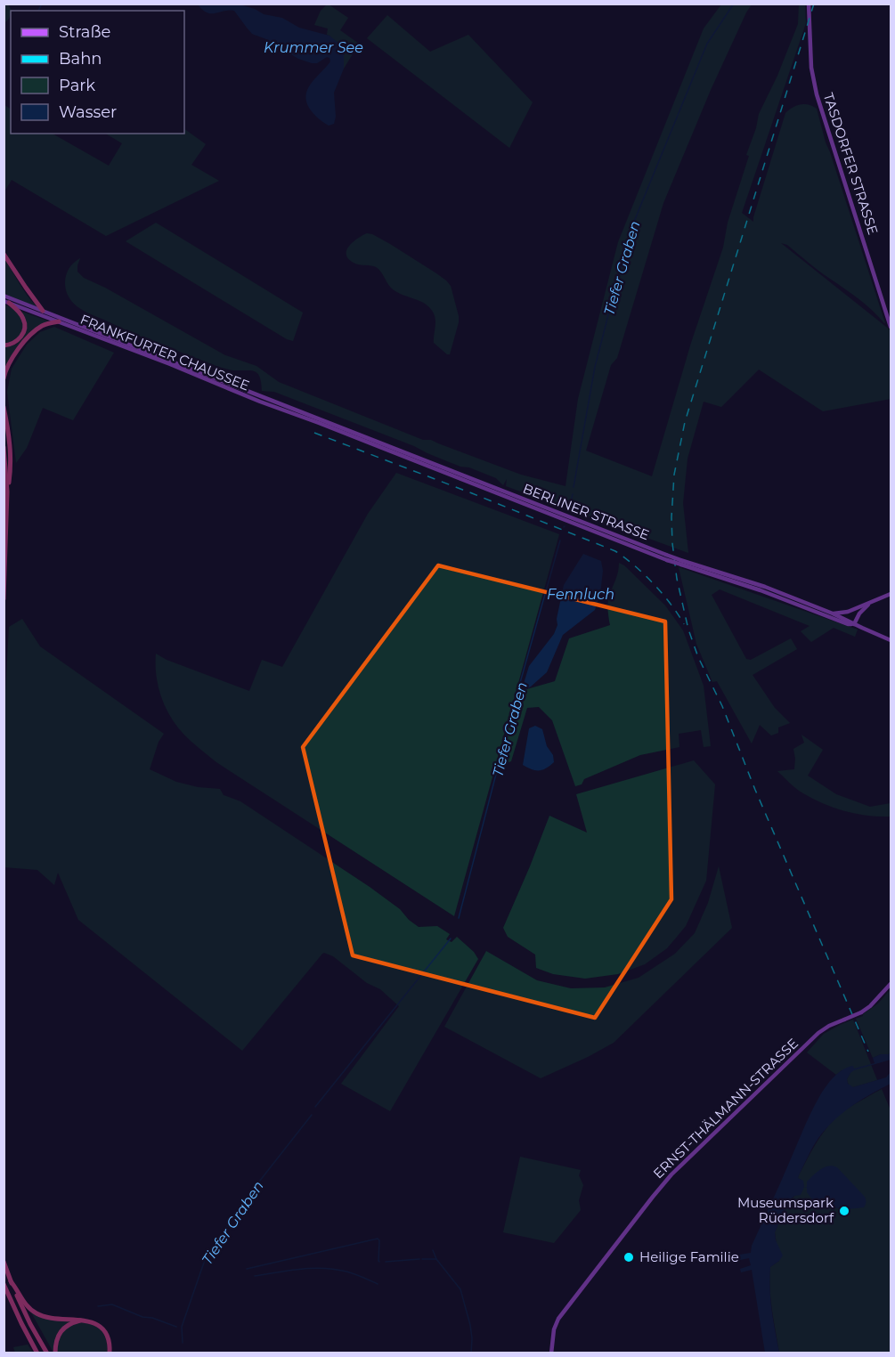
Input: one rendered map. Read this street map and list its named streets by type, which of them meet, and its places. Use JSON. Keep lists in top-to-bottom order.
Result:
{
  "streets": {
    "main road": [
      "TASDORFER STRASSE",
      "FRANKFURTER CHAUSSEE",
      "BERLINER STRASSE",
      "ERNST-THÄLMANN-STRASSE"
    ]
  },
  "crossings": [
    ["FRANKFURTER CHAUSSEE", "BERLINER STRASSE"]
  ],
  "water": ["Krummer See", "Tiefer Graben", "Fennluch"],
  "places": ["Museumspark Rüdersdorf", "Heilige Familie"],
  "legend": [
    "Straße",
    "Bahn",
    "Park",
    "Wasser"
  ]
}
